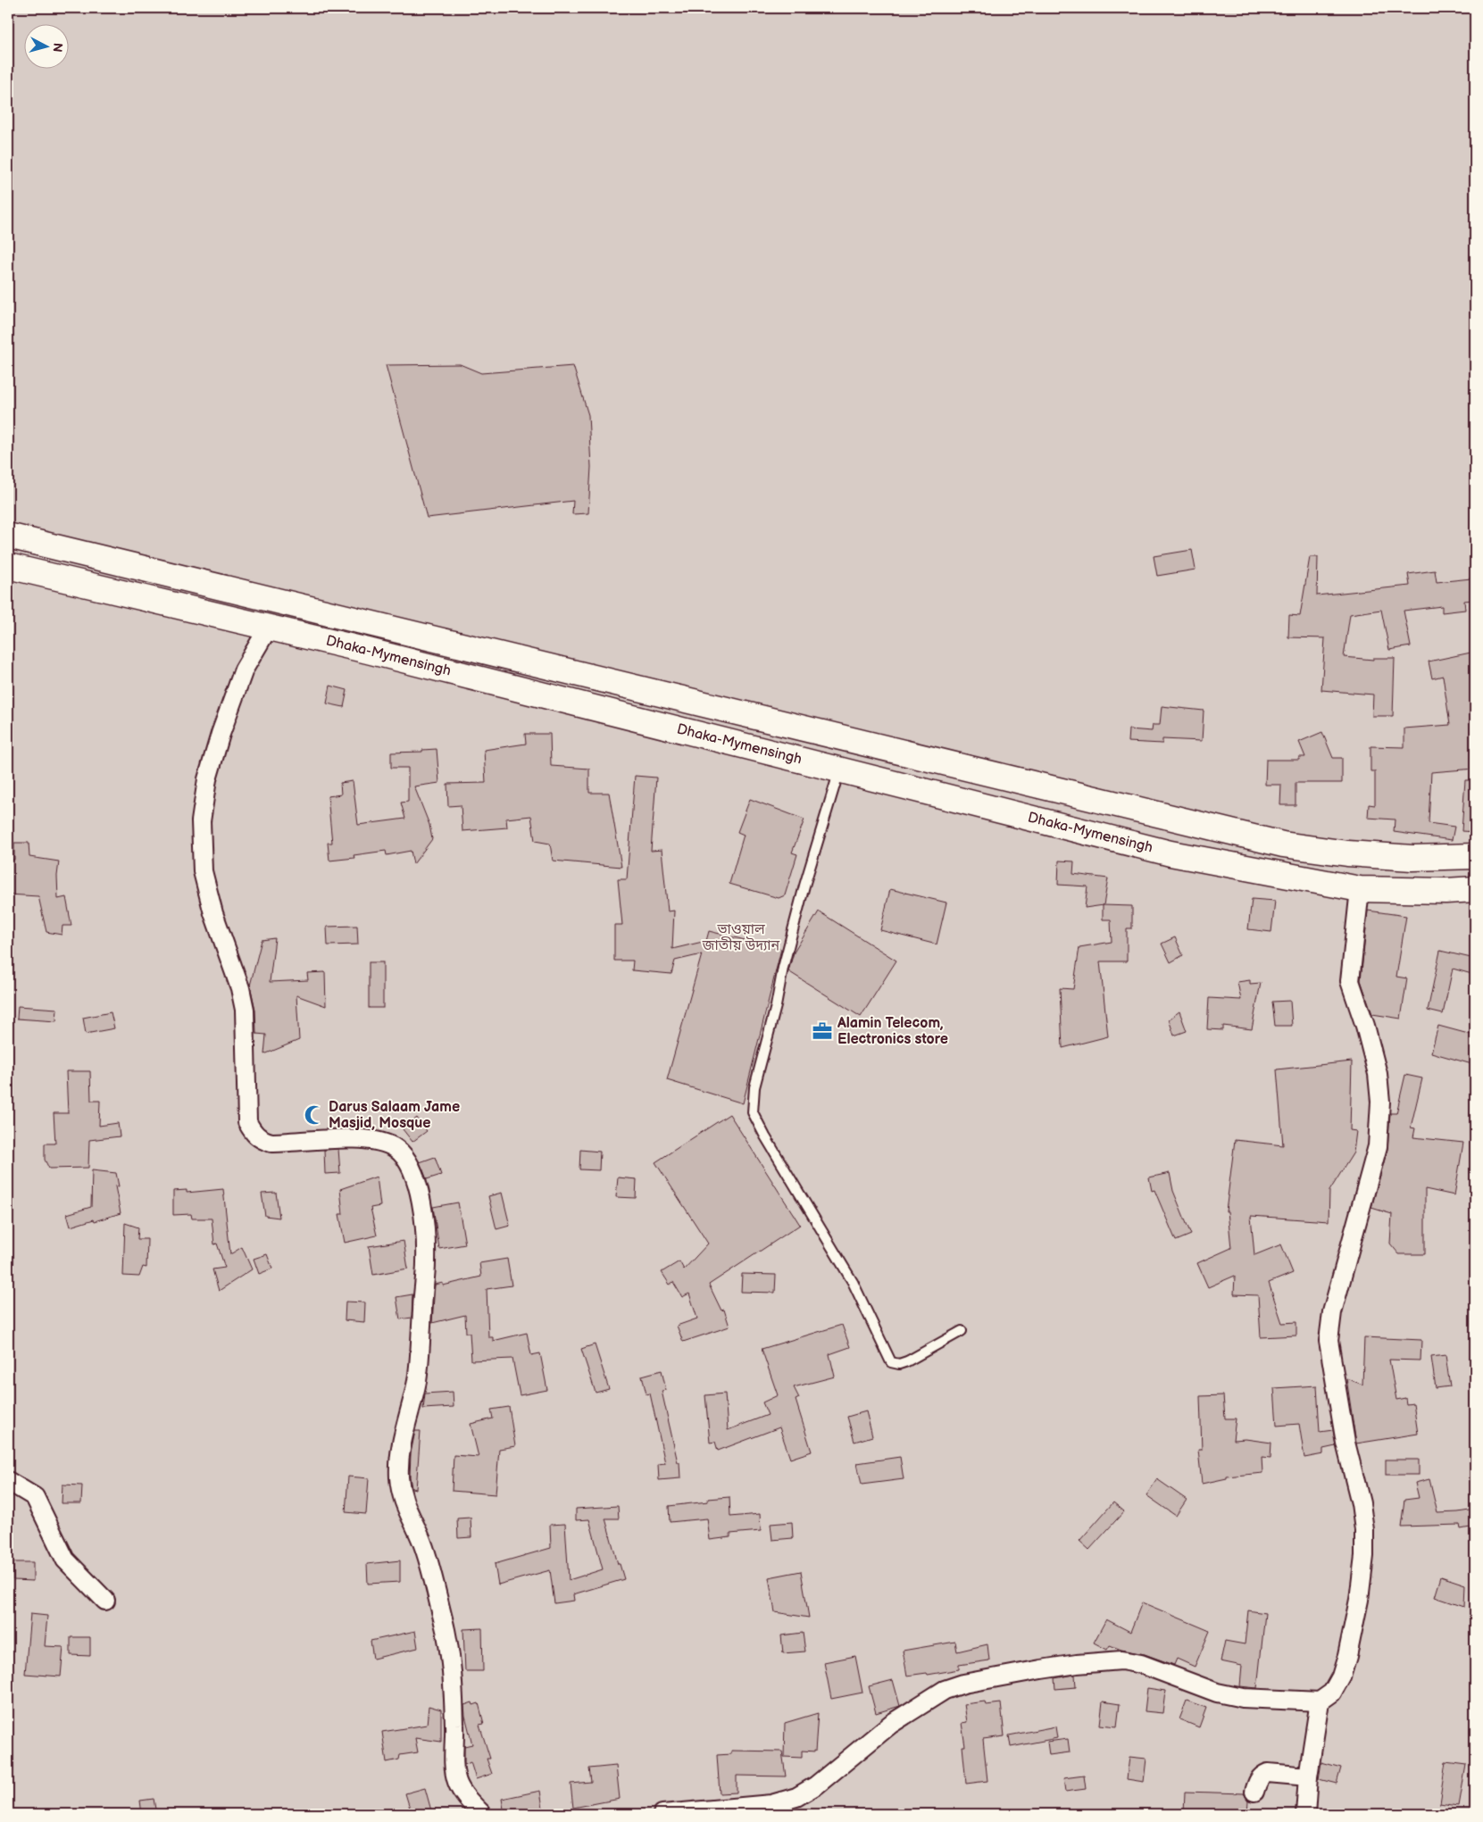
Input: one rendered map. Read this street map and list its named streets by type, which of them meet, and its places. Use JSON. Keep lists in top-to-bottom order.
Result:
{
  "streets": {
    "highway": ["Dhaka-Mymensingh"]
  },
  "parks": ["ভাওয়াল জাতীয় উদ্যান"],
  "places": {
    "office": ["Alamin Telecom, Electronics store"],
    "mosque": ["Darus Salaam Jame Masjid, Mosque"]
  },
  "north": "right"
}
